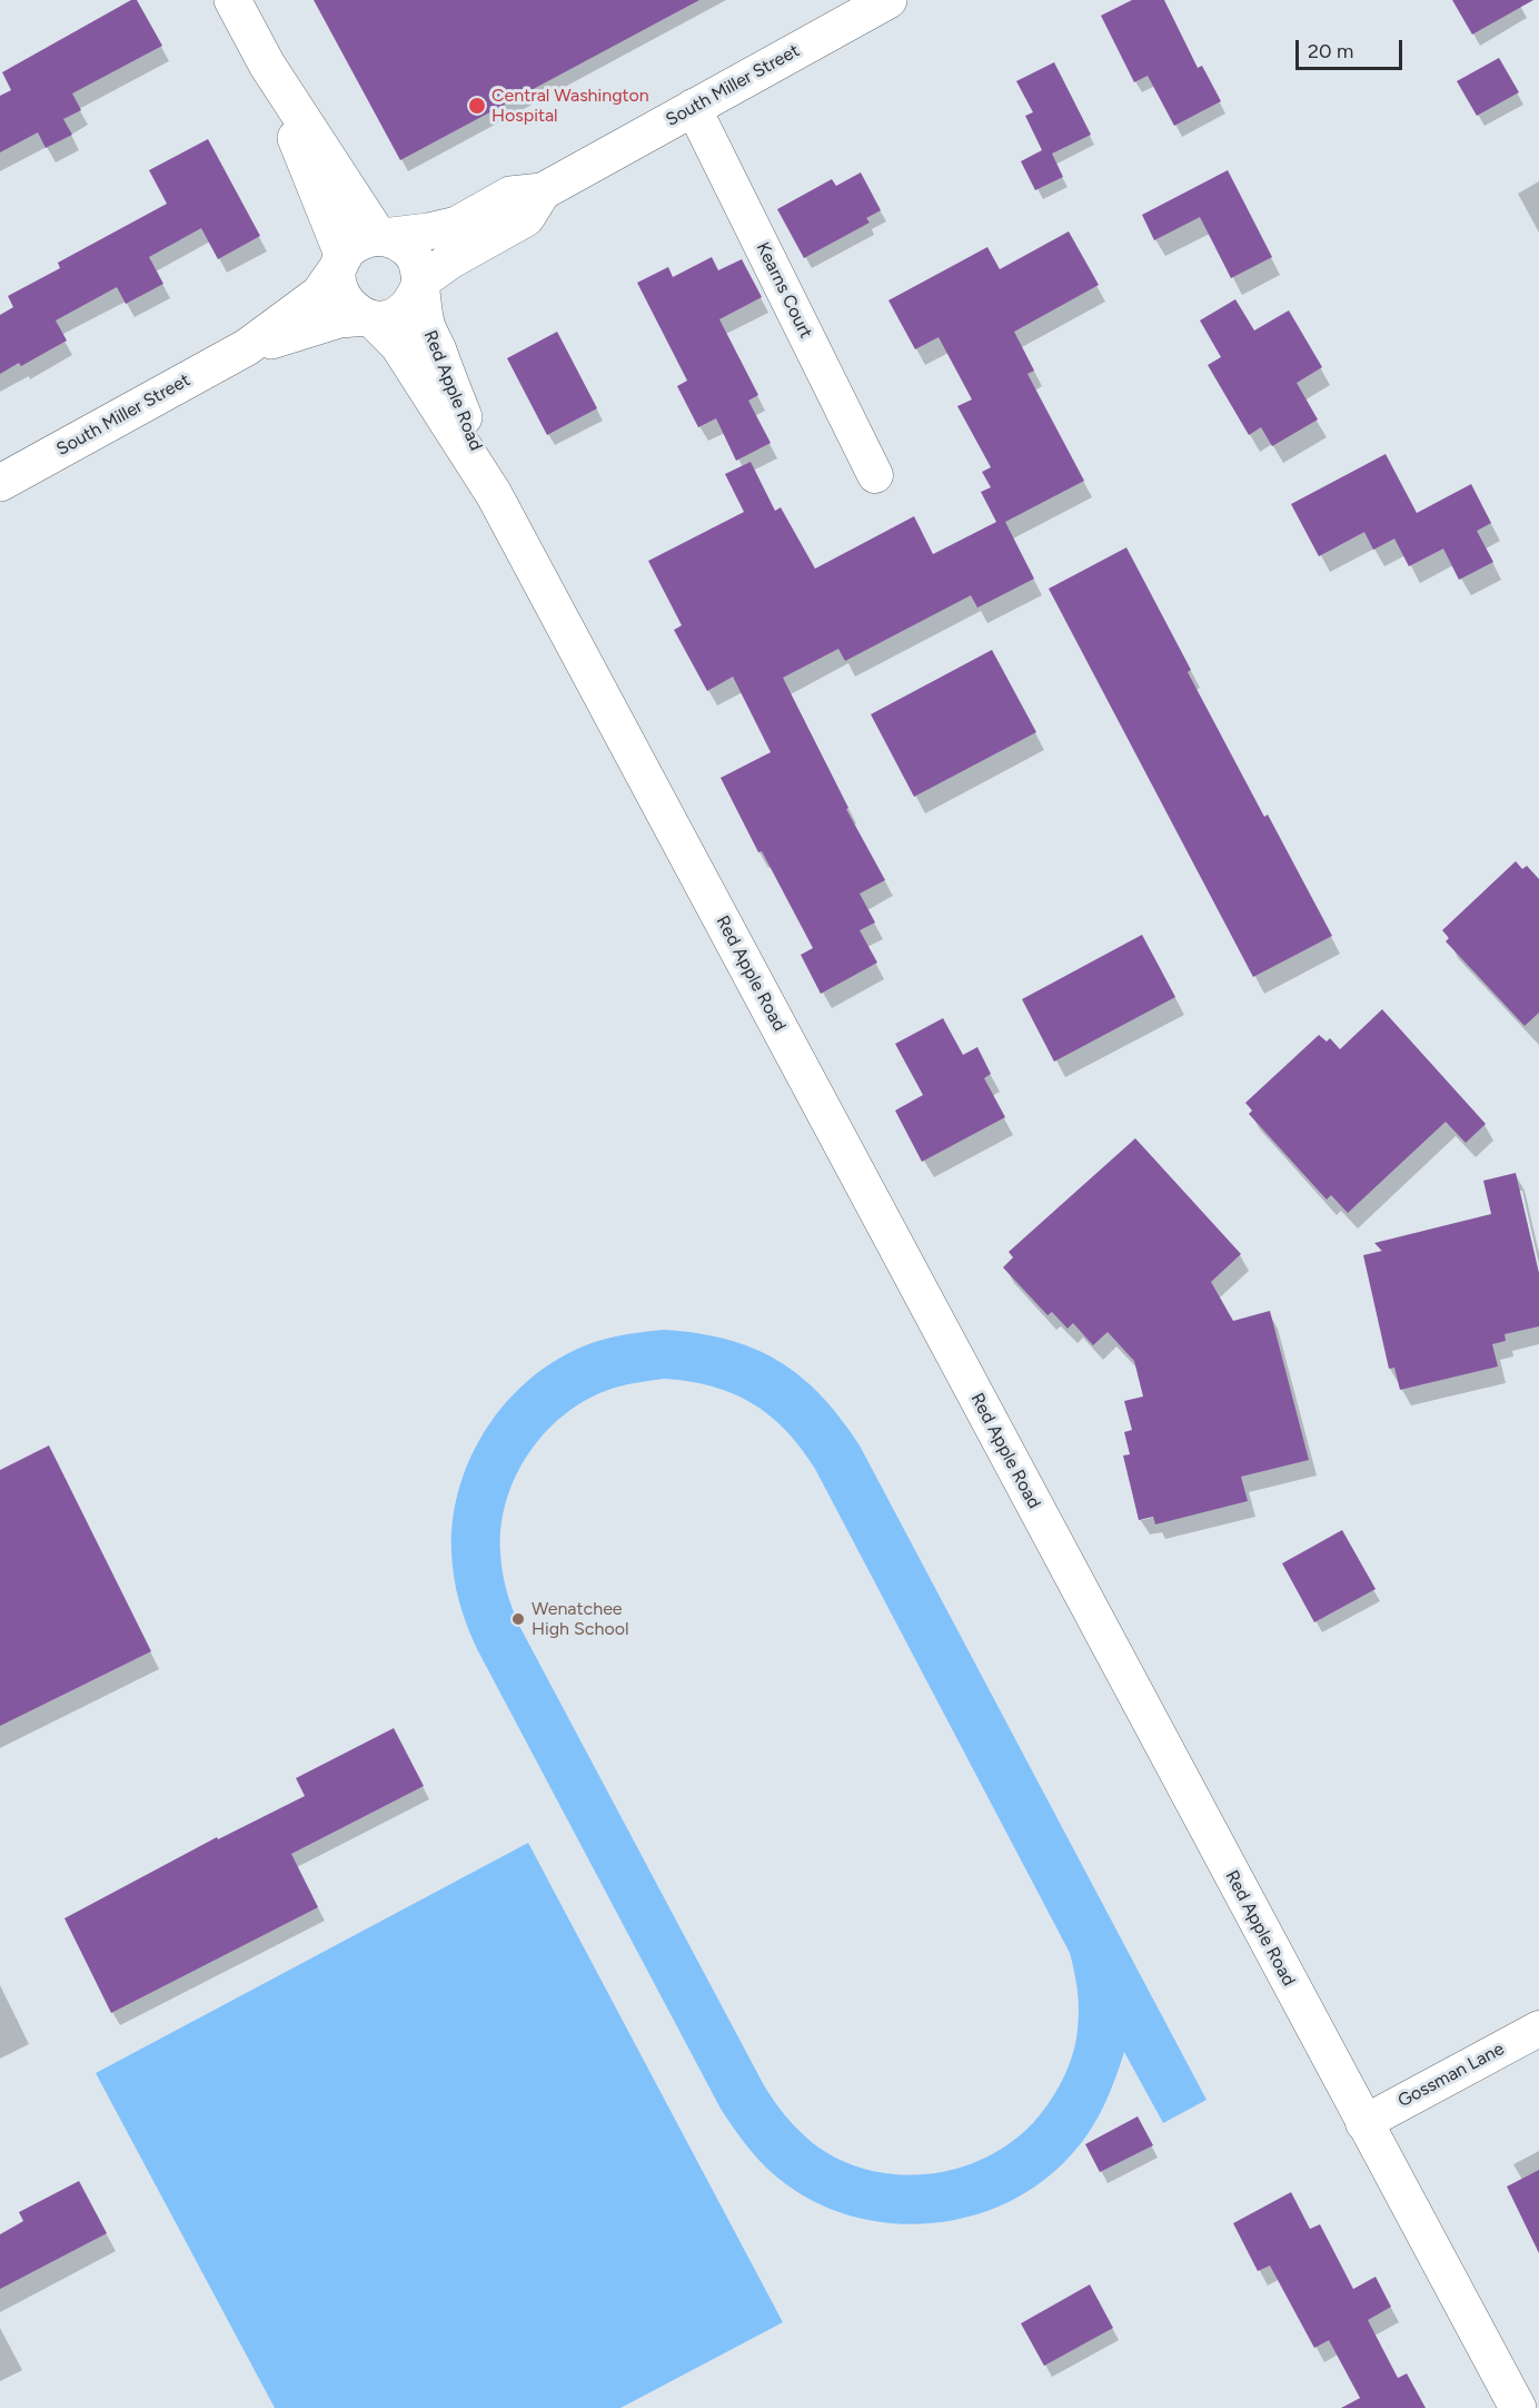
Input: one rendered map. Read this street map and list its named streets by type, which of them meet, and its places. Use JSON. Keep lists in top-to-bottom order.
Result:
{
  "streets": {
    "street": [
      "South Miller Street",
      "Kearns Court",
      "Red Apple Road",
      "Gossman Lane"
    ]
  },
  "crossings": [
    ["South Miller Street", "Kearns Court"],
    ["South Miller Street", "Red Apple Road"],
    ["Red Apple Road", "Gossman Lane"]
  ],
  "places": ["Central Washington Hospital", "Wenatchee High School"],
  "scale_bar": "20 m"
}
